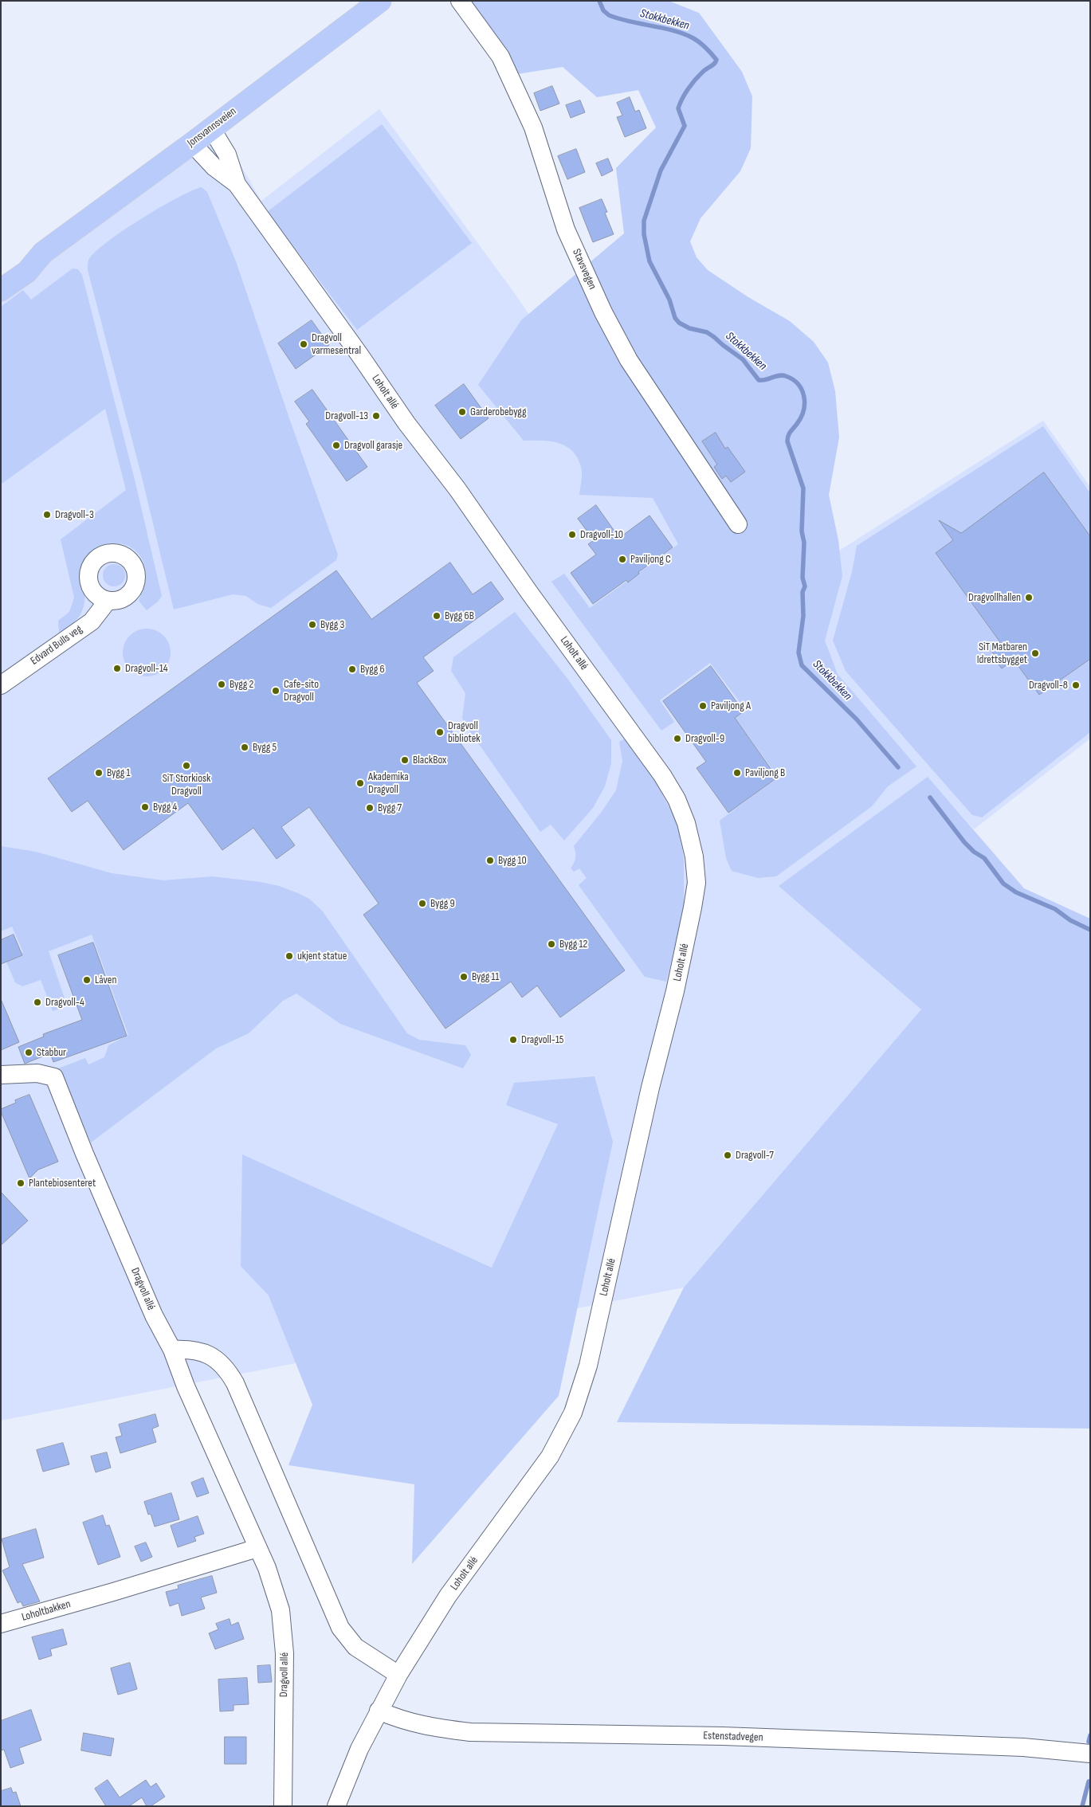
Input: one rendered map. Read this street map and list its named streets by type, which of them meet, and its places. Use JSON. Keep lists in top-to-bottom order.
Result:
{
  "streets": {
    "main road": ["Jonsvannsveien"],
    "street": [
      "Stavsvegen",
      "Loholt allé",
      "Edvard Bulls veg",
      "Dragvoll allé",
      "Loholtbakken",
      "Estenstadvegen"
    ]
  },
  "crossings": [
    ["Jonsvannsveien", "Loholt allé"],
    ["Loholt allé", "Estenstadvegen"],
    ["Dragvoll allé", "Loholtbakken"]
  ],
  "water": ["Stokkbekken"],
  "places": [
    "Dragvoll varmesentral",
    "Garderobebygg",
    "Dragvoll-13",
    "Dragvoll garasje",
    "Dragvoll-3",
    "Dragvoll-10",
    "Paviljong C",
    "Dragvollhallen",
    "Bygg 6B",
    "Bygg 3",
    "SiT Matbaren Idrettsbygget",
    "Dragvoll-14",
    "Bygg 6",
    "Bygg 2",
    "Dragvoll-8",
    "Cafe-sito Dragvoll",
    "Paviljong A",
    "Dragvoll bibliotek",
    "Dragvoll-9",
    "Bygg 5",
    "BlackBox",
    "SiT Storkiosk Dragvoll",
    "Bygg 1",
    "Paviljong B",
    "Akademika Dragvoll",
    "Bygg 4",
    "Bygg 7",
    "Bygg 10",
    "Bygg 9",
    "Bygg 12",
    "ukjent statue",
    "Bygg 11",
    "Låven",
    "Dragvoll-4",
    "Dragvoll-15",
    "Stabbur",
    "Dragvoll-7",
    "Plantebiosenteret"
  ]
}
